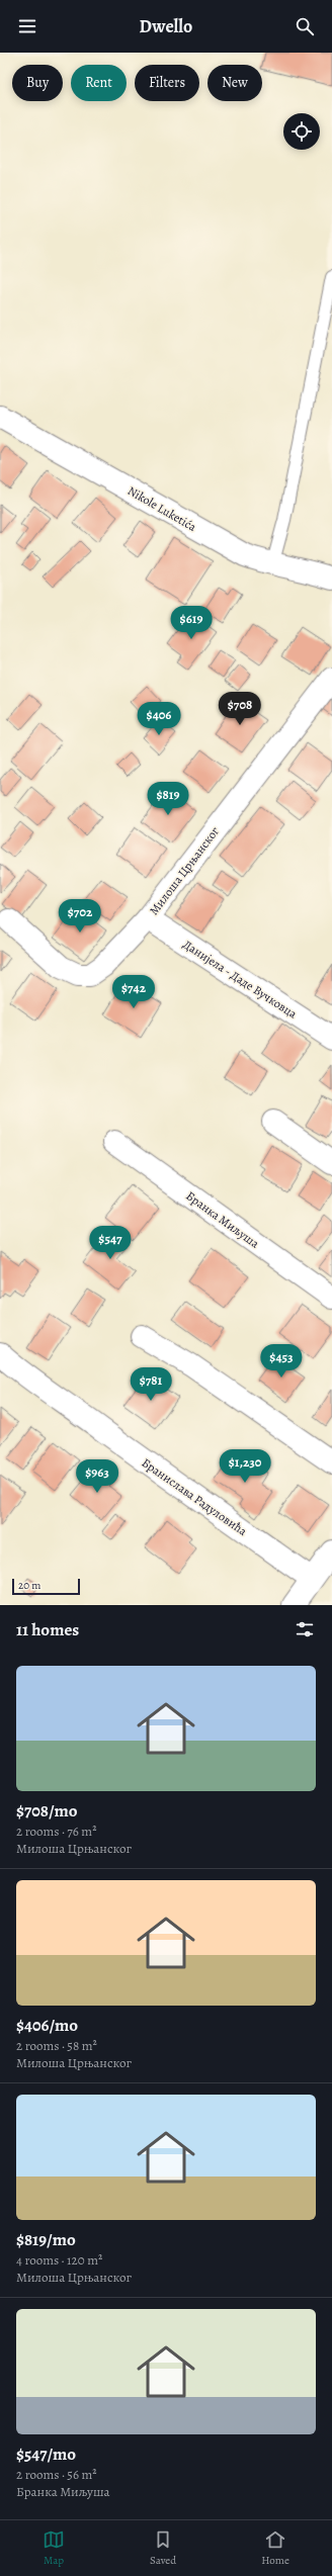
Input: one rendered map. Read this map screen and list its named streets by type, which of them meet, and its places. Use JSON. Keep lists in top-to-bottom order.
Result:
{
  "streets": {
    "street": [
      "Nikole Luketića",
      "Милоша Црњанског",
      "Данијела - Даде Вучковца",
      "Бранка Миљуша",
      "Бранислава Радуловића"
    ]
  },
  "crossings": [
    ["Милоша Црњанског", "Данијела - Даде Вучковца"]
  ],
  "scale_bar": "20 m",
  "page": {
    "header": "Dwello",
    "chip": [
      "Buy",
      "Rent",
      "Filters",
      "New"
    ],
    "price": [
      "$619",
      "$708",
      "$406",
      "$819",
      "$702",
      "$742",
      "$547",
      "$453",
      "$781",
      "$1,230",
      "$963"
    ],
    "scale": "20 m",
    "heading": "11 homes",
    "list": [
      {
        "name": "$708/mo",
        "note": "2 rooms · 76 m² · Милоша Црњанског"
      },
      {
        "name": "$406/mo",
        "note": "2 rooms · 58 m² · Милоша Црњанског"
      },
      {
        "name": "$819/mo",
        "note": "4 rooms · 120 m² · Милоша Црњанског"
      },
      {
        "name": "$547/mo",
        "note": "2 rooms · 56 m² · Бранка Миљуша"
      }
    ],
    "tabs": ["Map", "Saved", "Home"]
  }
}
